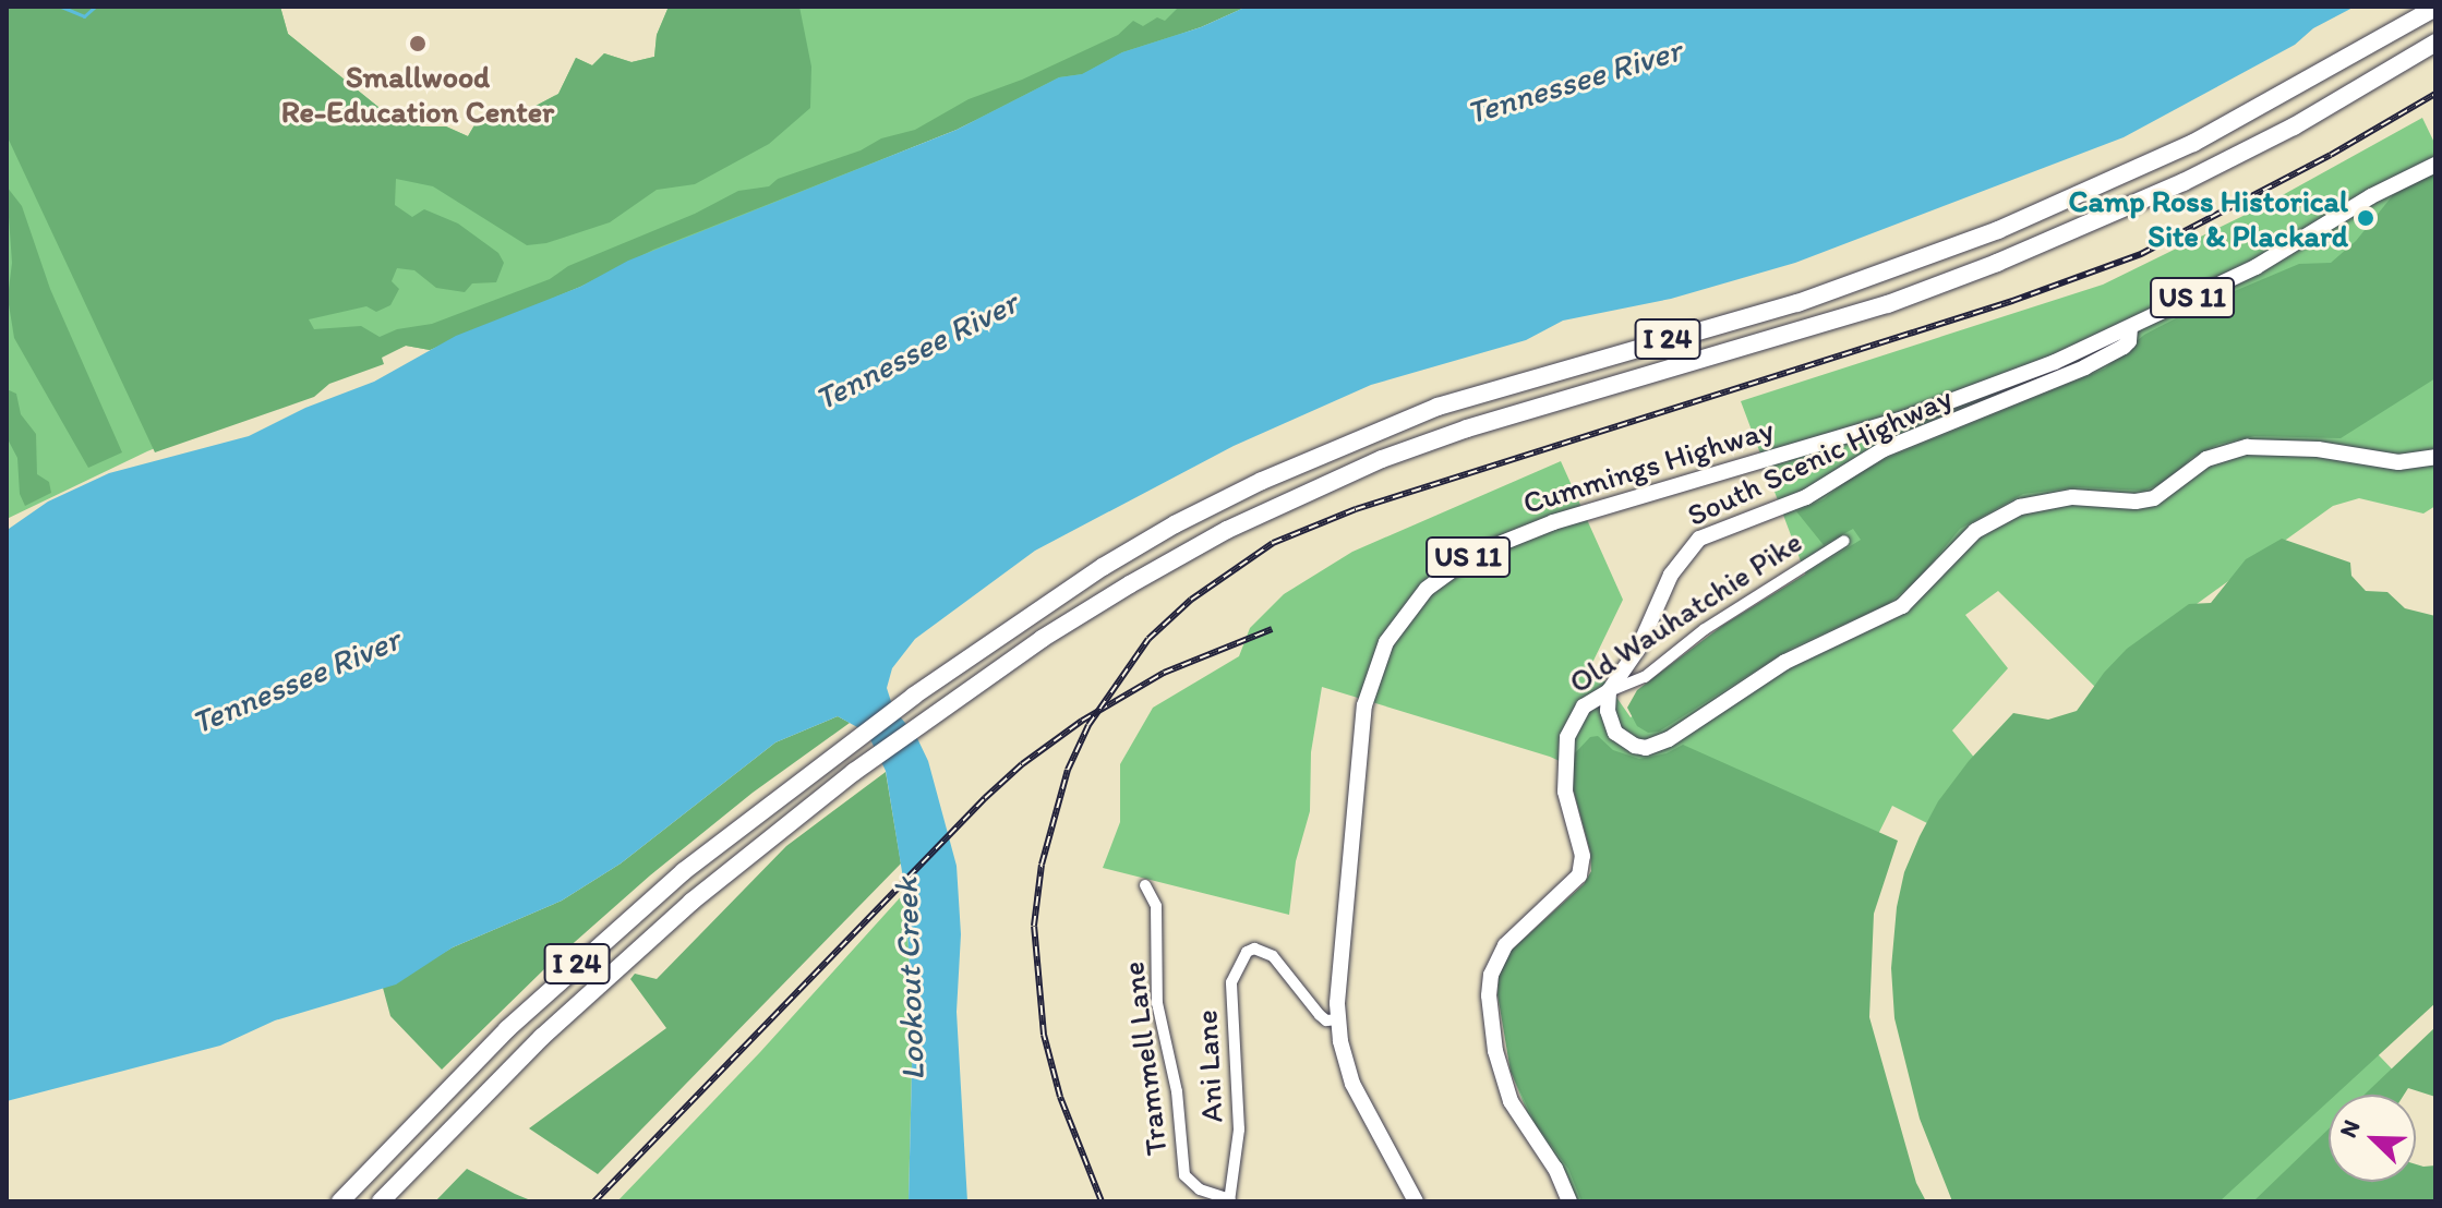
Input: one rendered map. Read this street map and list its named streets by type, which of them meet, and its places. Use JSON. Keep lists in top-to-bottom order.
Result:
{
  "streets": {
    "highway": ["I 24"],
    "main road": [
      "US 11",
      "South Scenic Highway",
      "Cummings Highway",
      "Old Wauhatchie Pike"
    ],
    "street": ["Trammell Lane", "Ani Lane"]
  },
  "crossings": [
    ["South Scenic Highway", "Cummings Highway"],
    ["South Scenic Highway", "Old Wauhatchie Pike"],
    ["Cummings Highway", "Ani Lane"],
    ["Trammell Lane", "Ani Lane"]
  ],
  "water": ["Tennessee River", "Lookout Creek"],
  "places": ["Smallwood Re-Education Center", "Camp Ross Historical Site & Plackard"],
  "north": "top left"
}
